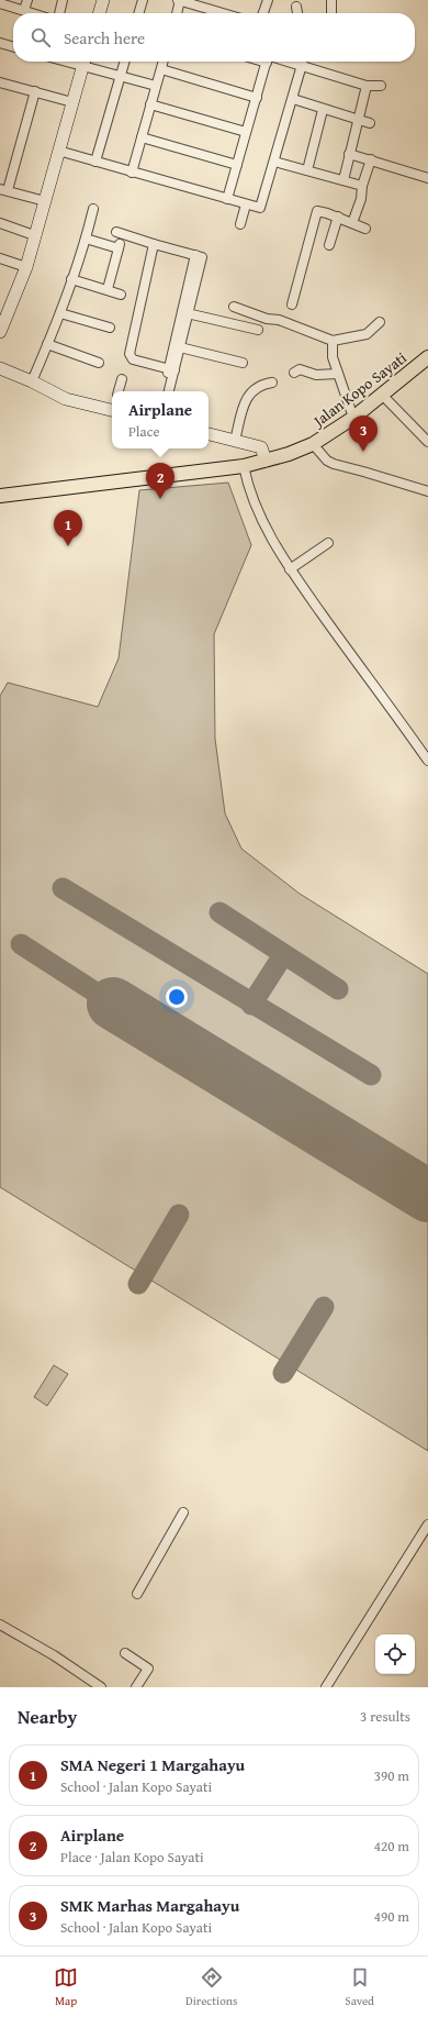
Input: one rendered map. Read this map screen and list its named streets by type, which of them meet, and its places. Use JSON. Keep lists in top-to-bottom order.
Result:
{
  "streets": {
    "main road": ["Jalan Kopo Sayati"]
  },
  "page": {
    "search": "Search here",
    "popup": ["Airplane", "Place"],
    "pins": ["3", "2", "1"],
    "heading": ["Nearby", "3 results"],
    "list": [
      {
        "mark": "1",
        "name": "SMA Negeri 1 Margahayu",
        "note": "School · Jalan Kopo Sayati",
        "value": "390 m"
      },
      {
        "mark": "2",
        "name": "Airplane",
        "note": "Place · Jalan Kopo Sayati",
        "value": "420 m"
      },
      {
        "mark": "3",
        "name": "SMK Marhas Margahayu",
        "note": "School · Jalan Kopo Sayati",
        "value": "490 m"
      }
    ],
    "nav": ["Map", "Directions", "Saved"]
  }
}
